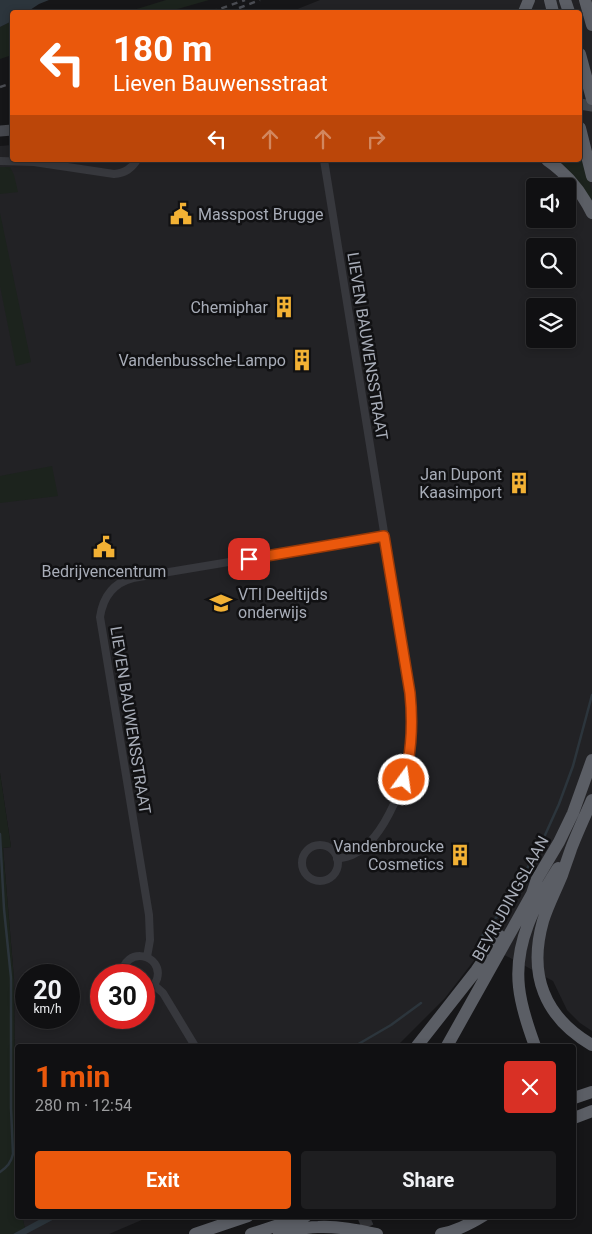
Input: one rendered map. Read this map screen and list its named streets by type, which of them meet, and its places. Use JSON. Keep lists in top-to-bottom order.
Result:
{
  "streets": {
    "highway": ["BEVRIJDINGSLAAN"],
    "street": ["LIEVEN BAUWENSSTRAAT"]
  },
  "places": {
    "public building": ["Masspost Brugge", "Bedrijvencentrum"],
    "building": [
      "Chemiphar",
      "Vandenbussche-Lampo",
      "Jan Dupont Kaasimport",
      "Vandenbroucke Cosmetics"
    ],
    "school or university": ["VTI Deeltijds onderwijs"]
  },
  "page": {
    "turn": ["180 m", "Lieven Bauwensstraat"],
    "speed": "20 km/h",
    "limit": "30",
    "heading": ["1 min", "280 m · 12:54"],
    "buttons": ["Exit", "Share"]
  }
}
